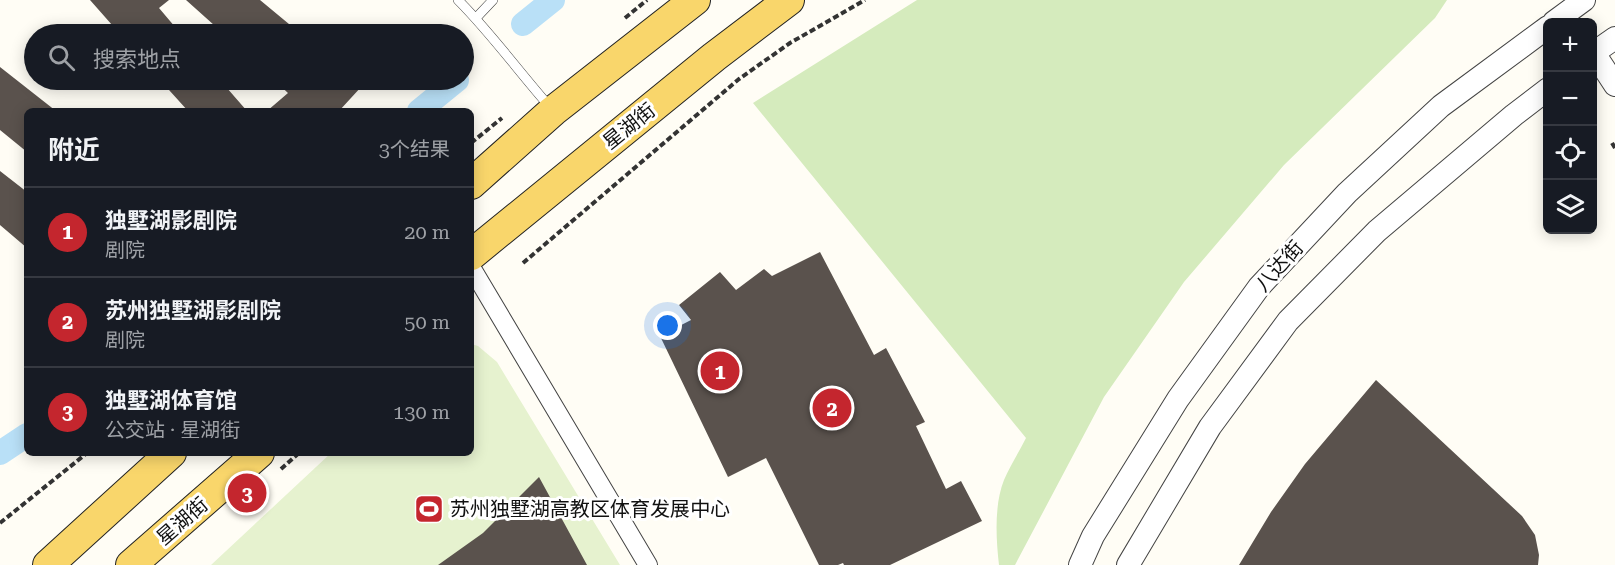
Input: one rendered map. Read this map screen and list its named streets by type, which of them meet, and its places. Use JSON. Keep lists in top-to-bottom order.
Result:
{
  "streets": {
    "main road": ["星湖街"],
    "street": ["八达街"]
  },
  "places": {
    "sports": ["苏州独墅湖高教区体育发展中心"]
  },
  "page": {
    "map_buttons": ["+", "−"],
    "search": "搜索地点",
    "heading": ["附近", "3个结果"],
    "list": [
      {
        "mark": "1",
        "name": "独墅湖影剧院",
        "note": "剧院",
        "value": "20 m"
      },
      {
        "mark": "2",
        "name": "苏州独墅湖影剧院",
        "note": "剧院",
        "value": "50 m"
      },
      {
        "mark": "3",
        "name": "独墅湖体育馆",
        "note": "公交站 · 星湖街",
        "value": "130 m"
      }
    ],
    "pins": ["1", "2", "3"]
  }
}
